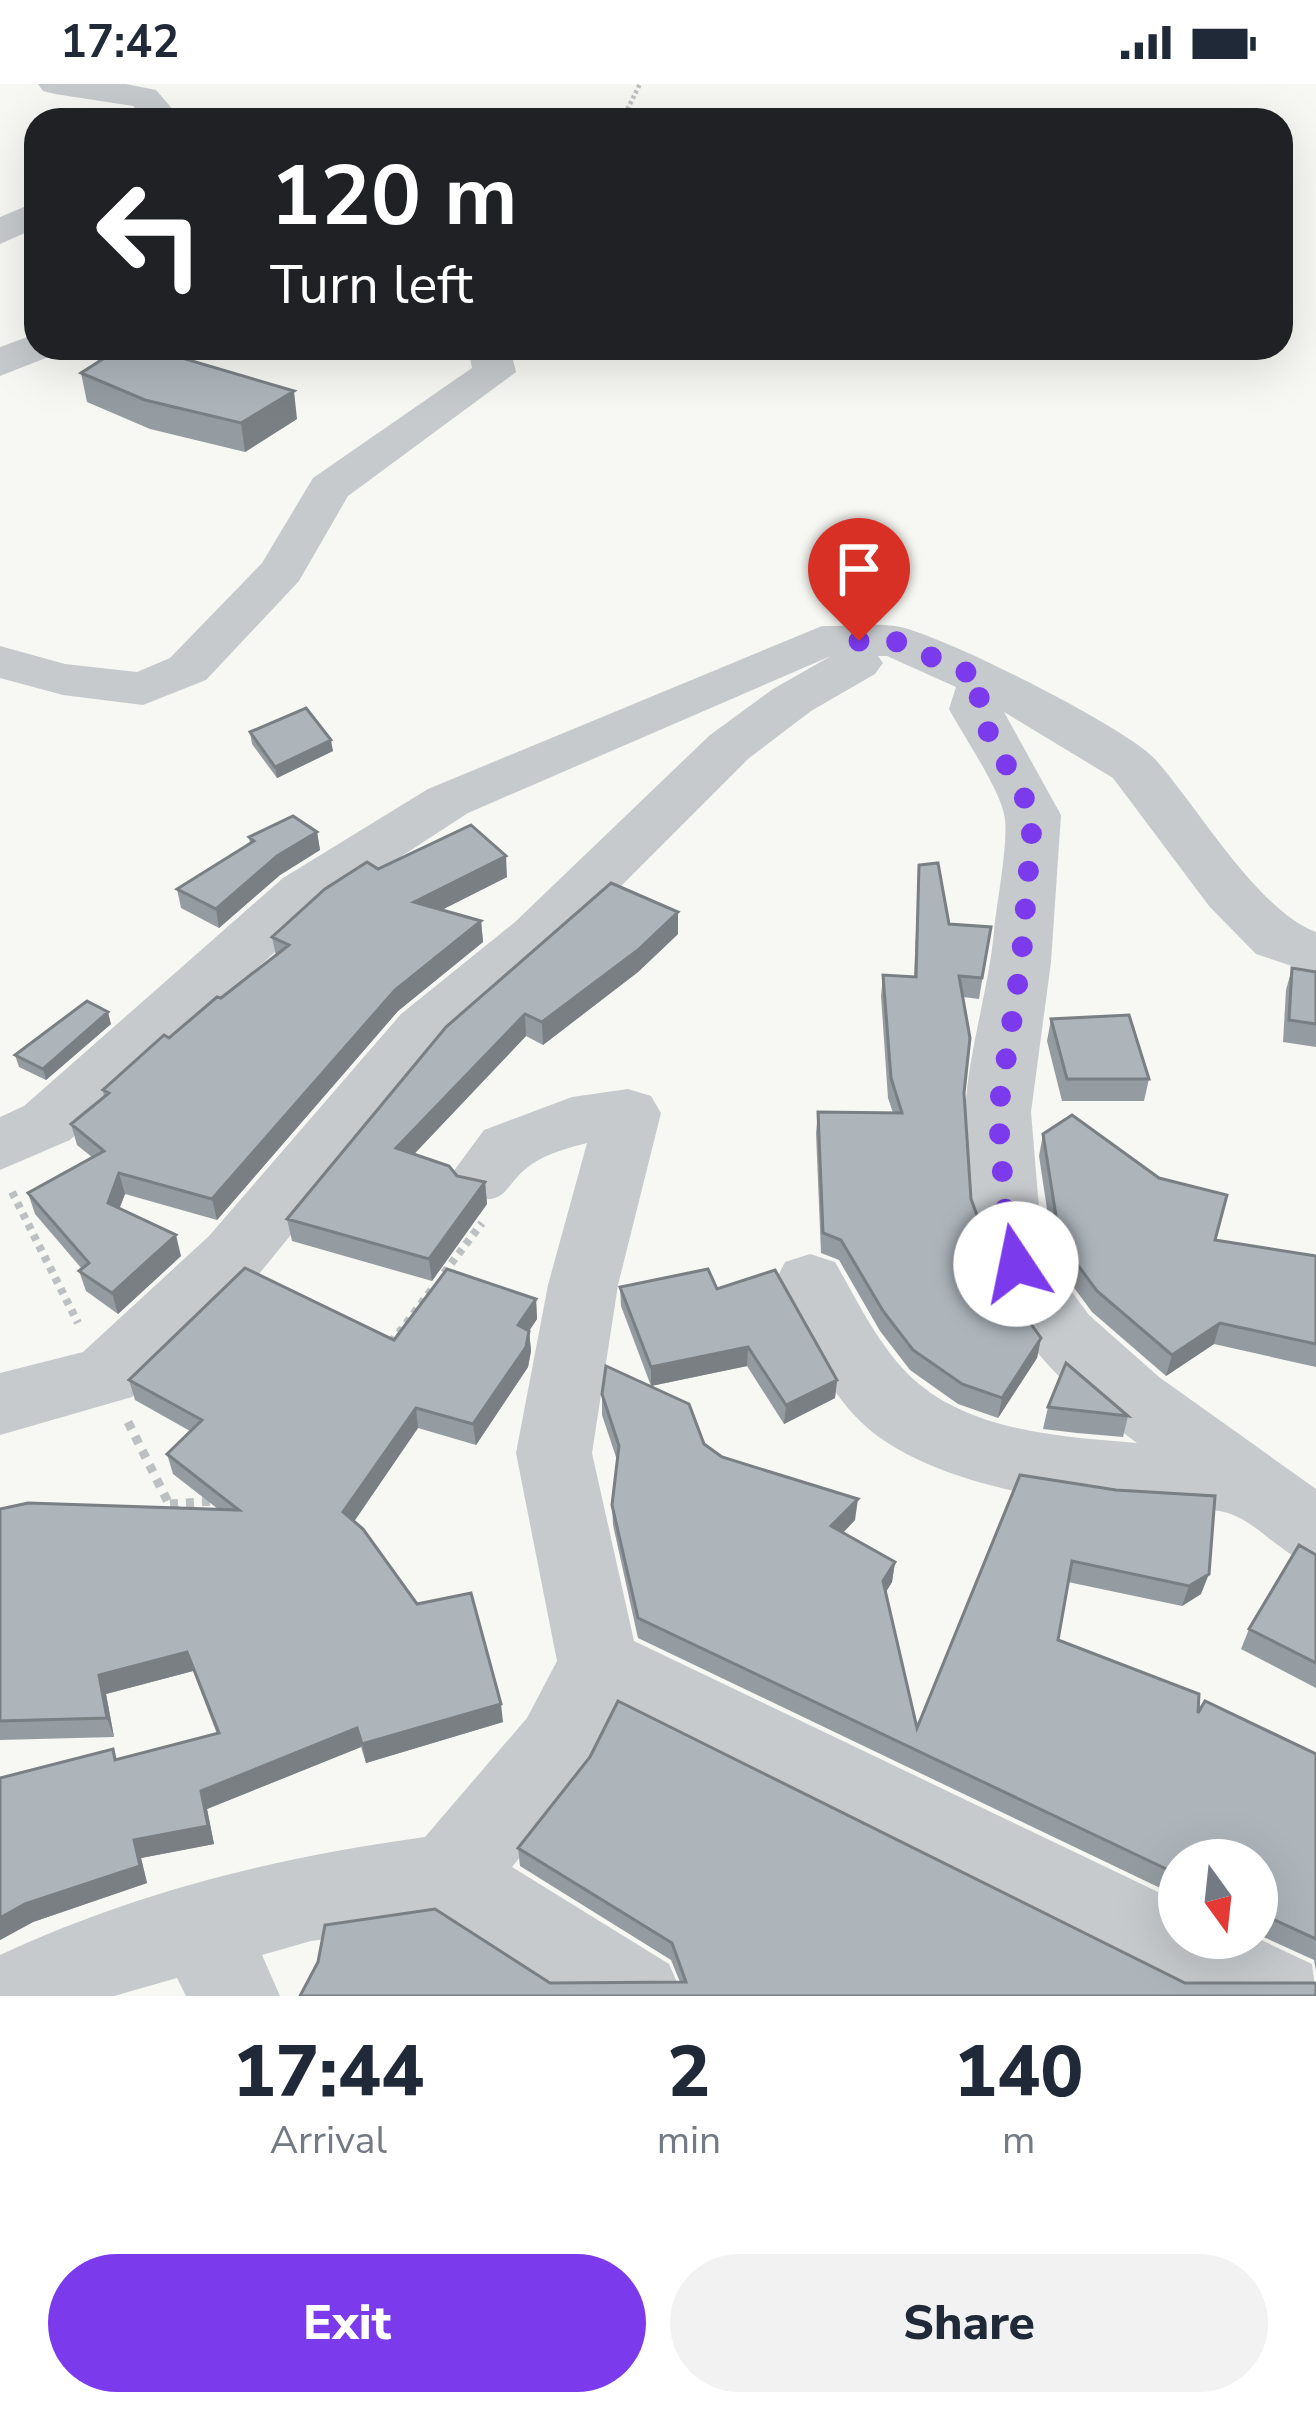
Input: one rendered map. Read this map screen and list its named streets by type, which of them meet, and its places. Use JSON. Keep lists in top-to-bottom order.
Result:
{
  "north": "bottom",
  "page": {
    "status": "17:42",
    "turn": ["120 m", "Turn left"],
    "eta": [
      "17:44",
      "Arrival",
      "2",
      "min",
      "140",
      "m"
    ],
    "buttons": ["Exit", "Share"]
  }
}
